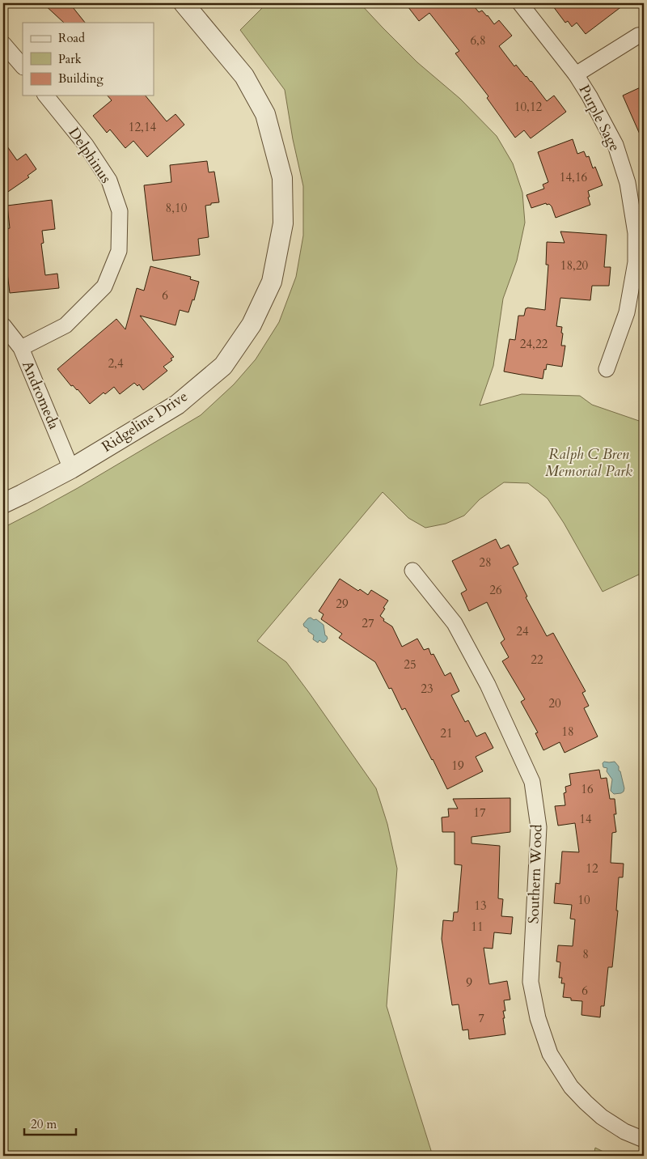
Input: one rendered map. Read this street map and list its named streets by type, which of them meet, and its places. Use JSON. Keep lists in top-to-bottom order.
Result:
{
  "streets": {
    "street": [
      "Purple Sage",
      "Delphinus",
      "Andromeda",
      "Ridgeline Drive",
      "Southern Wood"
    ]
  },
  "crossings": [
    ["Delphinus", "Andromeda"],
    ["Andromeda", "Ridgeline Drive"]
  ],
  "parks": ["Ralph C Bren Memorial Park"],
  "house_numbers": [
    "6,8",
    "10,12",
    "12,14",
    "14,16",
    "8,10",
    "18,20",
    "6",
    "24,22",
    "2,4",
    "28",
    "26",
    "29",
    "27",
    "24",
    "22",
    "25",
    "23",
    "20",
    "18",
    "21",
    "19",
    "16",
    "17",
    "14",
    "12",
    "10",
    "13",
    "11",
    "8",
    "9",
    "6",
    "7"
  ],
  "legend": ["Road", "Park", "Building"],
  "scale_bar": "20 m"
}
